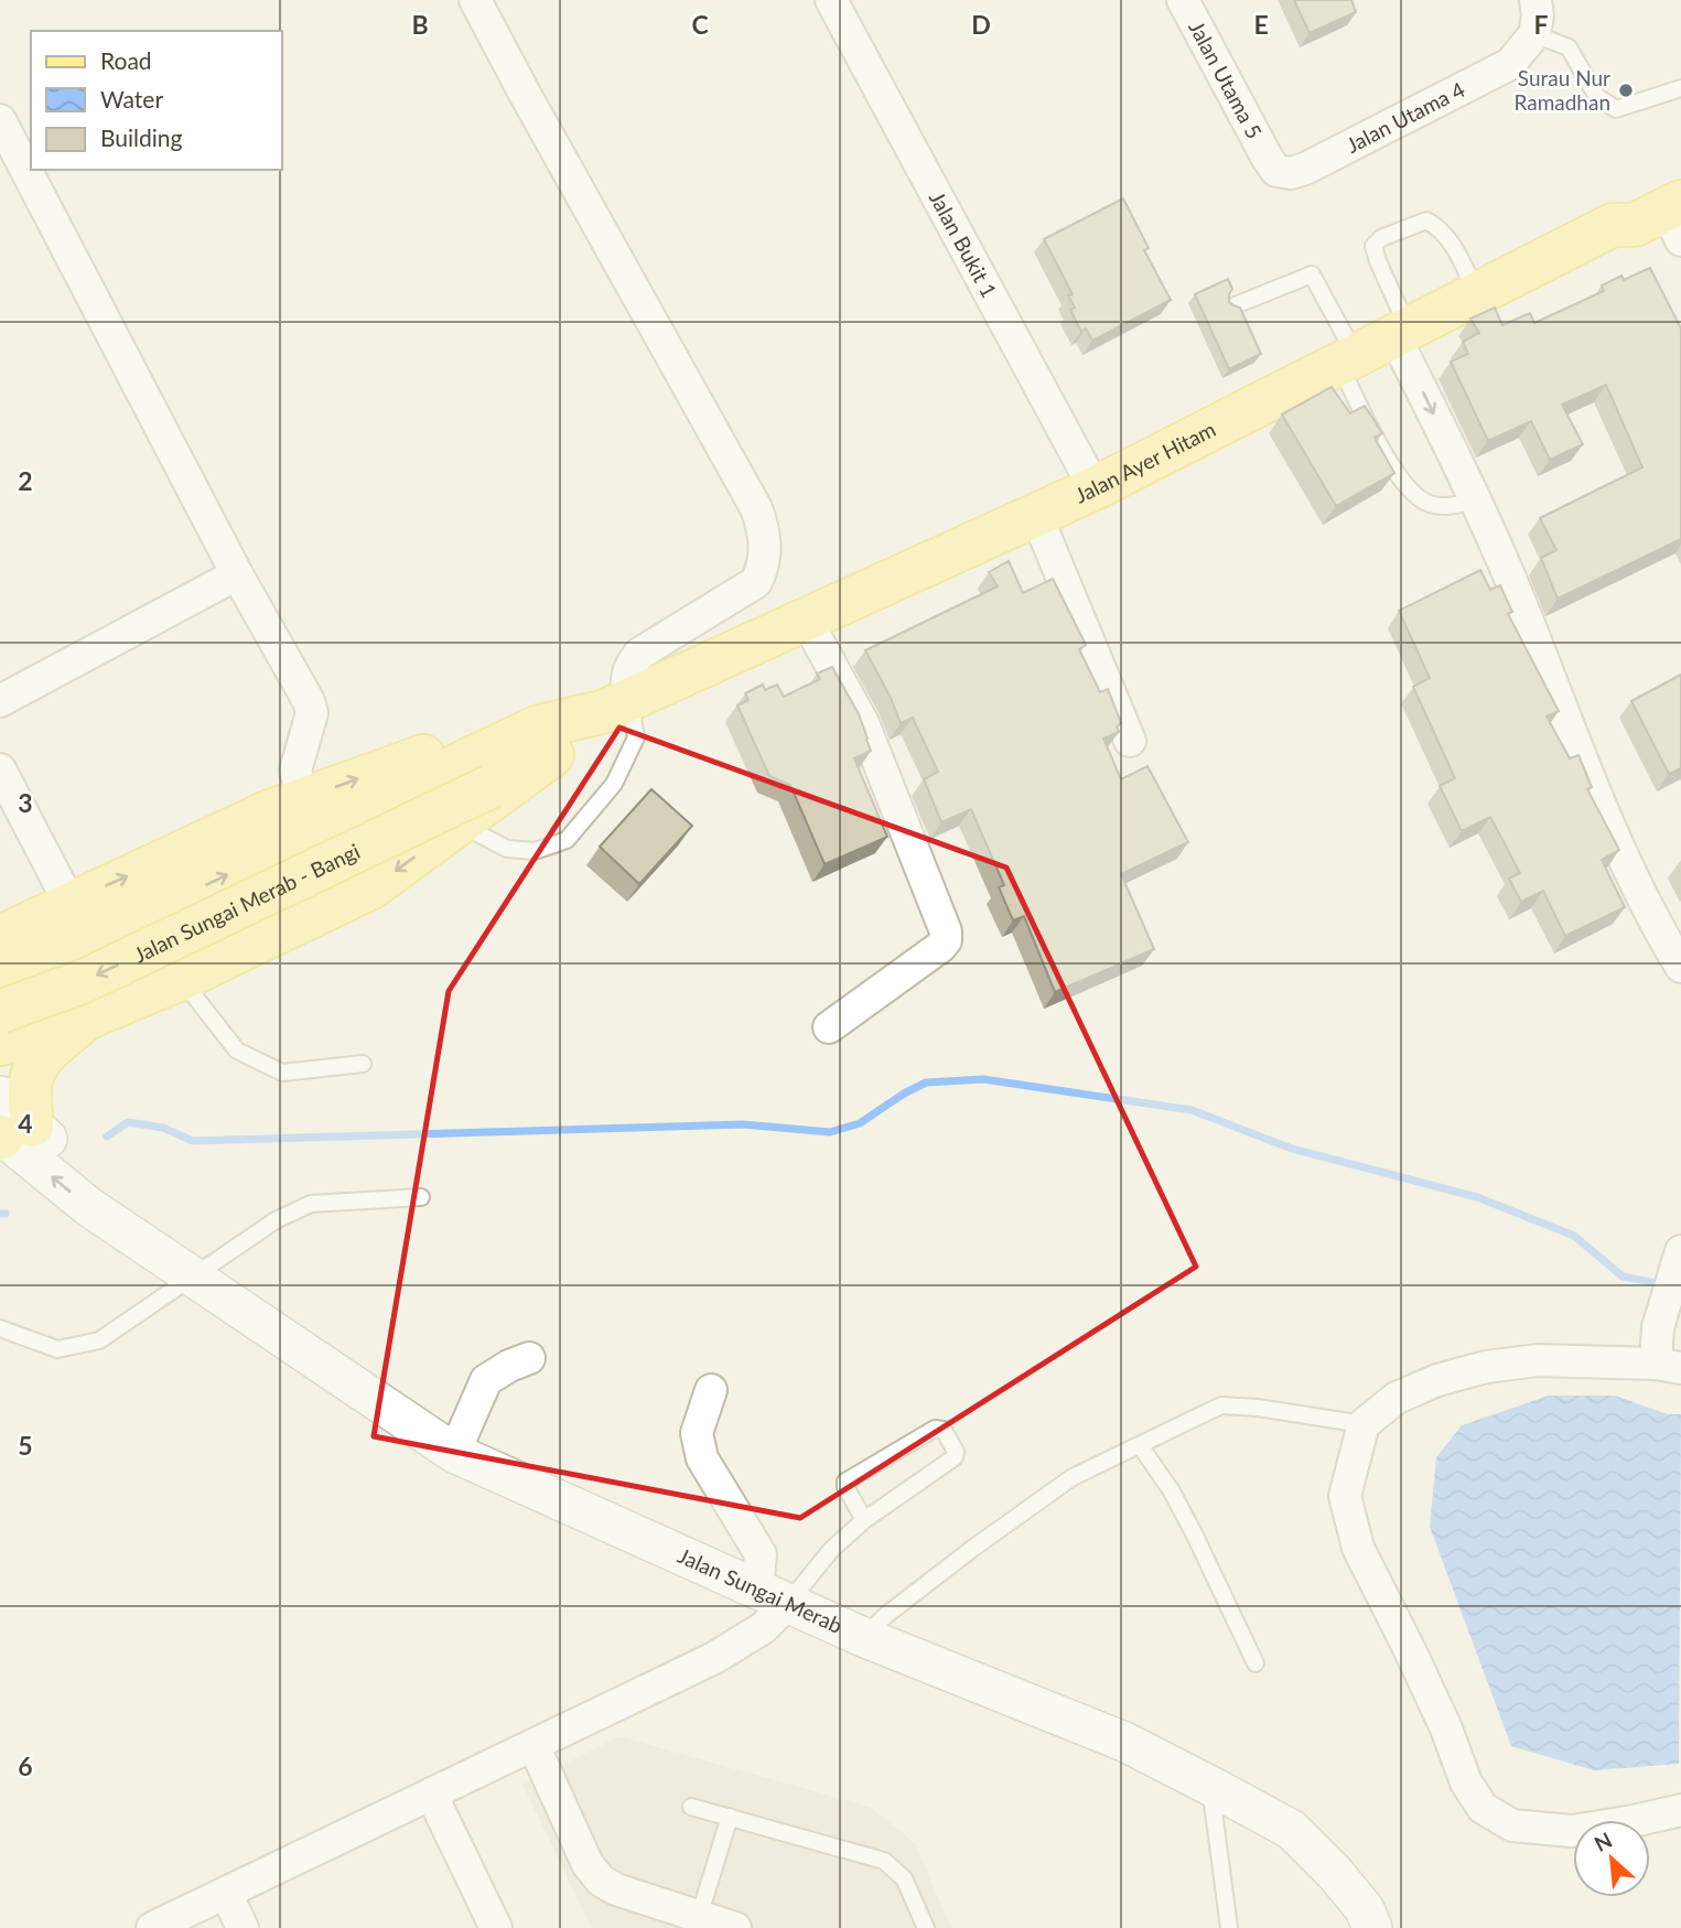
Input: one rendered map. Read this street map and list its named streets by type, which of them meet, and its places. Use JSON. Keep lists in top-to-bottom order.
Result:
{
  "streets": {
    "main road": ["Jalan Ayer Hitam", "Jalan Sungai Merab - Bangi"],
    "street": [
      "Jalan Utama 5",
      "Jalan Utama 4",
      "Jalan Bukit 1",
      "Jalan Sungai Merab"
    ]
  },
  "crossings": [
    ["Jalan Utama 5", "Jalan Utama 4"],
    ["Jalan Bukit 1", "Jalan Ayer Hitam"],
    ["Jalan Ayer Hitam", "Jalan Sungai Merab - Bangi"]
  ],
  "places": ["Surau Nur Ramadhan"],
  "legend": ["Road", "Water", "Building"],
  "north": "top left",
  "grid": {
    "columns": [
      "B",
      "C",
      "D",
      "E",
      "F"
    ],
    "rows": [
      "2",
      "3",
      "4",
      "5",
      "6"
    ]
  }
}
